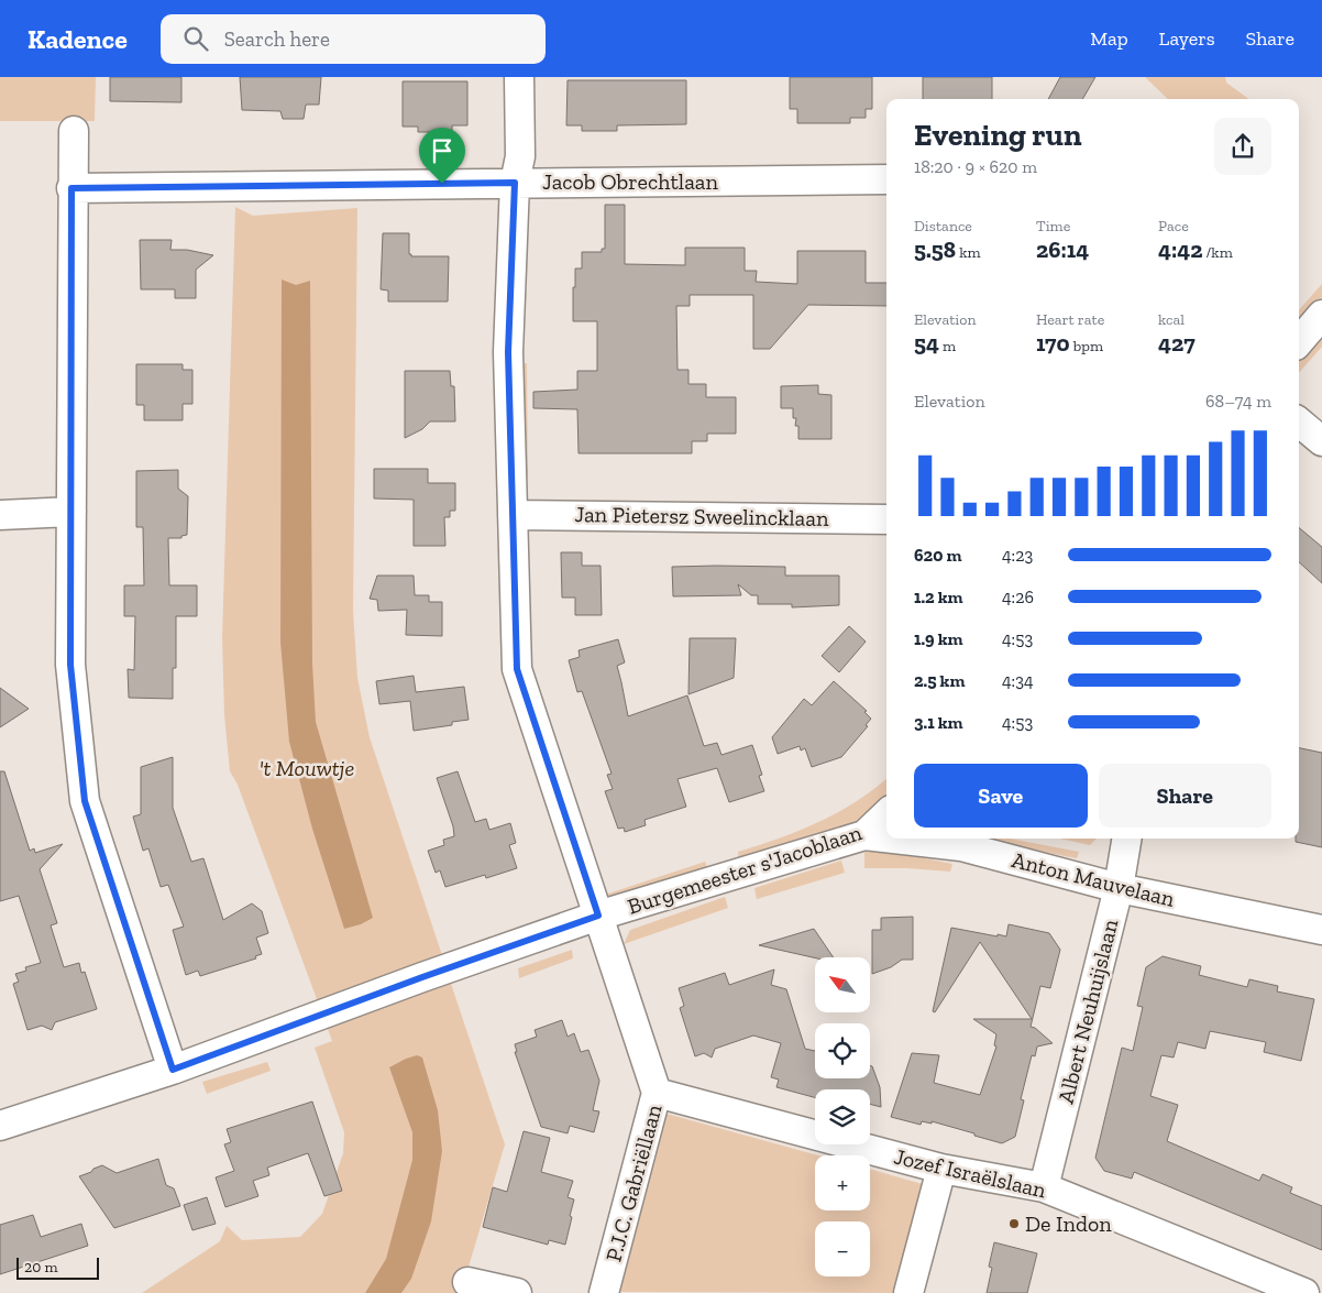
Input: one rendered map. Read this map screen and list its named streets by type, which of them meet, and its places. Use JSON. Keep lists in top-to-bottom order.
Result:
{
  "streets": {
    "street": [
      "Jacob Obrechtlaan",
      "Jan Pietersz Sweelincklaan",
      "Burgemeester s'Jacoblaan",
      "Anton Mauvelaan",
      "Albert Neuhuijslaan",
      "Jozef Israëlslaan",
      "P.J.C. Gabriëllaan"
    ]
  },
  "crossings": [
    ["Jacob Obrechtlaan", "P.J.C. Gabriëllaan"],
    ["Jan Pietersz Sweelincklaan", "P.J.C. Gabriëllaan"],
    ["Burgemeester s'Jacoblaan", "Anton Mauvelaan"],
    ["Burgemeester s'Jacoblaan", "P.J.C. Gabriëllaan"],
    ["Anton Mauvelaan", "Albert Neuhuijslaan"],
    ["Albert Neuhuijslaan", "Jozef Israëlslaan"],
    ["Jozef Israëlslaan", "P.J.C. Gabriëllaan"]
  ],
  "parks": ["'t Mouwtje"],
  "places": ["De Indon"],
  "scale_bar": "20 m",
  "north": "top left",
  "page": {
    "header": "Kadence",
    "search": "Search here",
    "nav": ["Map", "Layers", "Share"],
    "heading": ["Evening run", "18:20 · 9 × 620 m"],
    "stats": [
      ["Distance", "5.58 km"],
      ["Time", "26:14"],
      ["Pace", "4:42 /km"],
      ["Elevation", "54 m"],
      ["Heart rate", "170 bpm"],
      ["kcal", "427"]
    ],
    "chart": ["Elevation", "68–74 m"],
    "list": [
      {
        "name": "620 m",
        "note": "4:23"
      },
      {
        "name": "1.2 km",
        "note": "4:26"
      },
      {
        "name": "1.9 km",
        "note": "4:53"
      },
      {
        "name": "2.5 km",
        "note": "4:34"
      },
      {
        "name": "3.1 km",
        "note": "4:53"
      }
    ],
    "buttons": ["Save", "Share"],
    "map_buttons": ["+", "−"],
    "scale": "20 m"
  }
}
